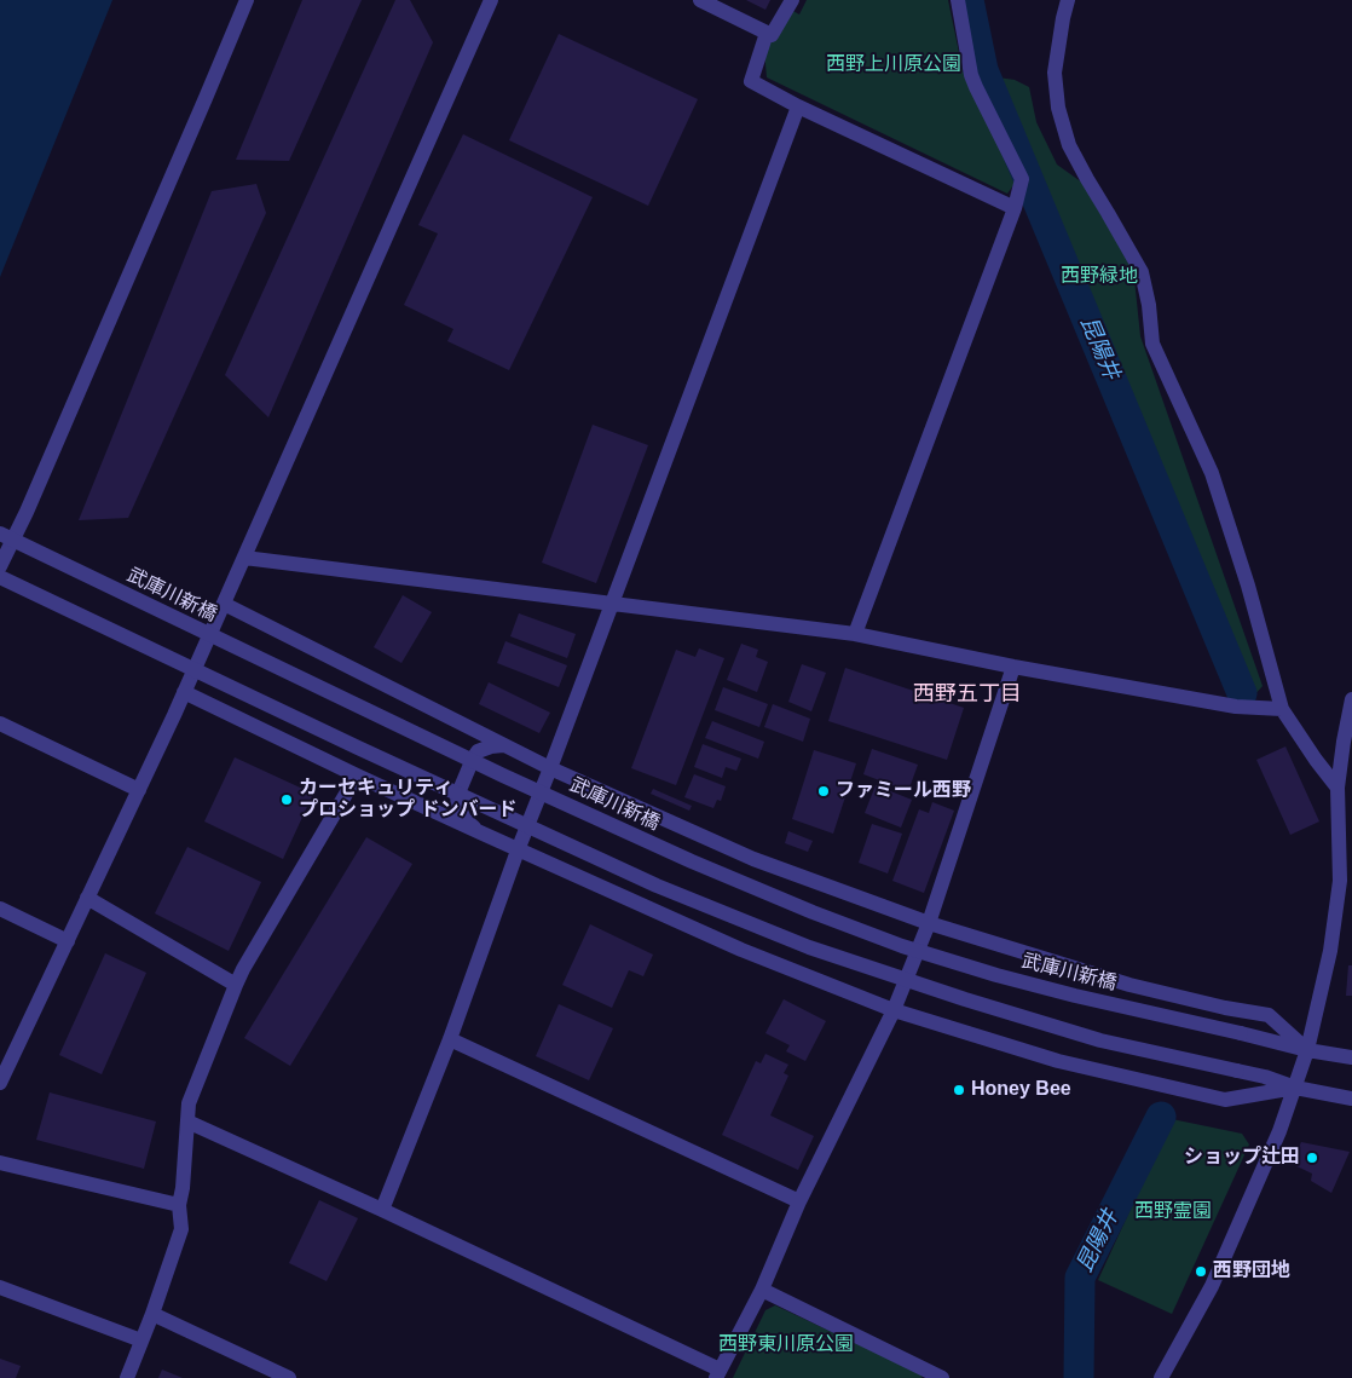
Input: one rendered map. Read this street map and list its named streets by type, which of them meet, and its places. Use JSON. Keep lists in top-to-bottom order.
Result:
{
  "streets": {
    "street": ["武庫川新橋"]
  },
  "districts": ["西野五丁目"],
  "water": ["昆陽井"],
  "parks": [
    "西野上川原公園",
    "西野緑地",
    "西野霊園",
    "西野東川原公園"
  ],
  "places": [
    "ファミール西野",
    "カーセキュリティ プロショップ ドンバード",
    "Honey Bee",
    "ショップ辻田",
    "西野団地"
  ]
}
